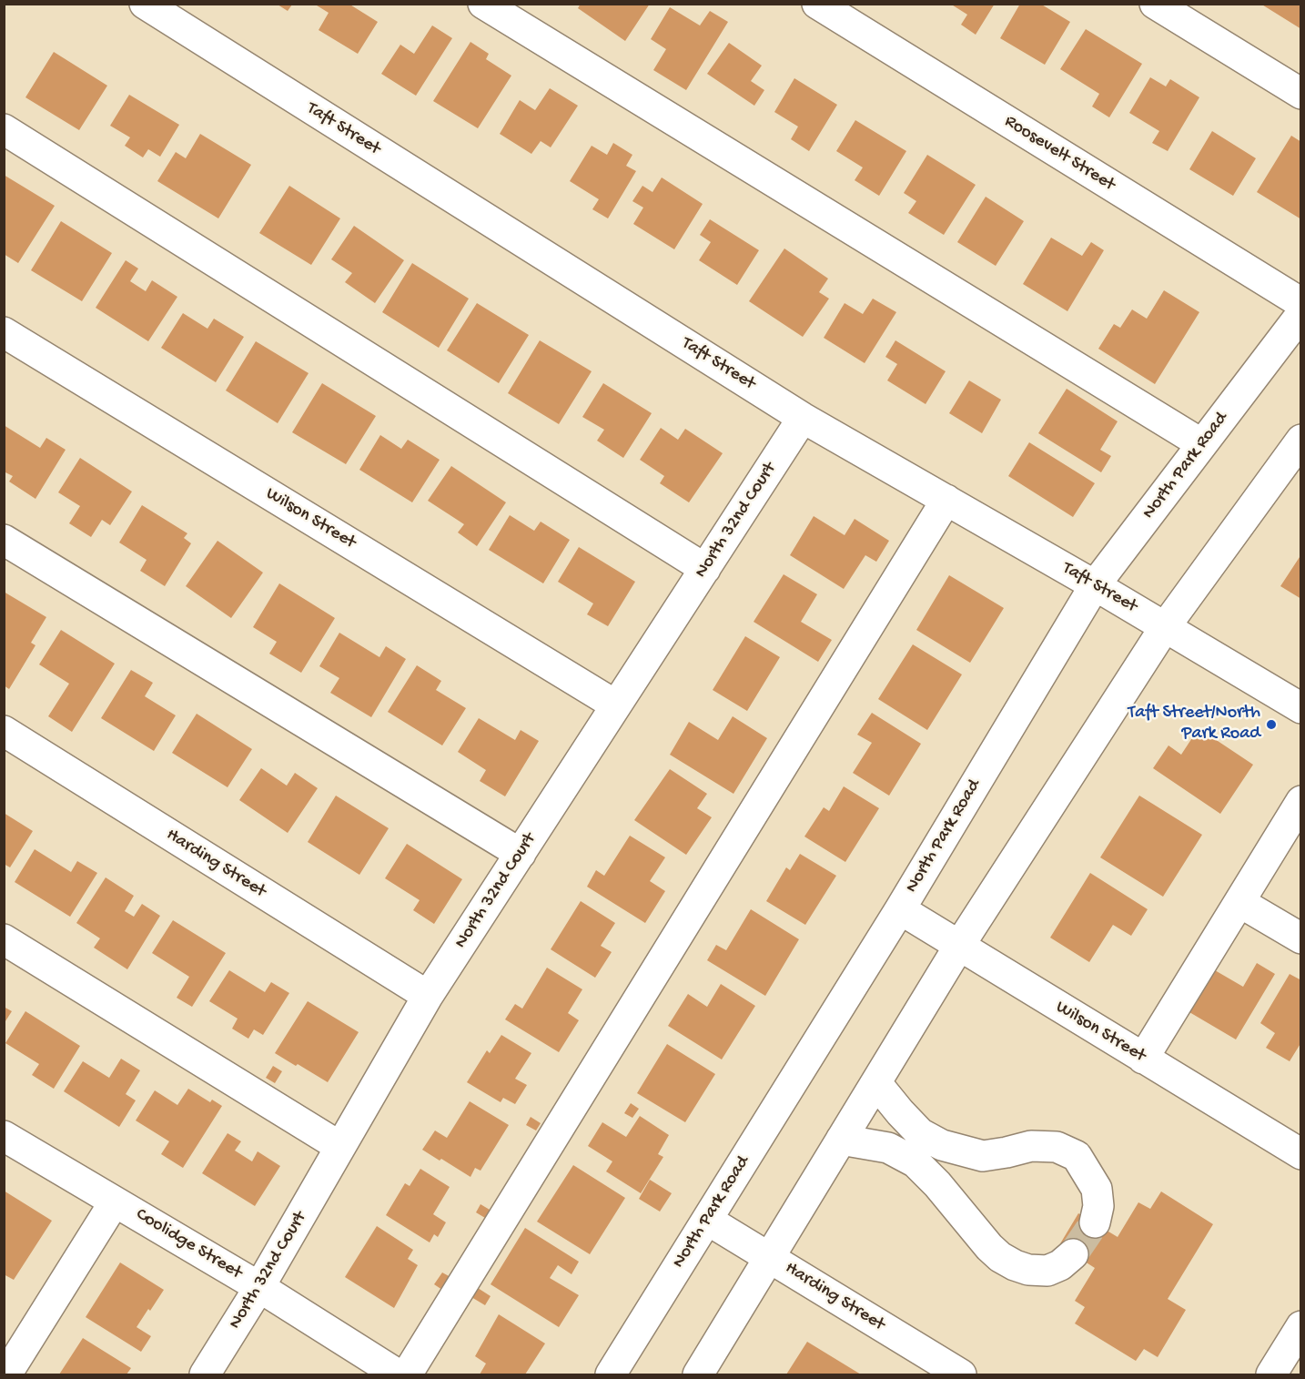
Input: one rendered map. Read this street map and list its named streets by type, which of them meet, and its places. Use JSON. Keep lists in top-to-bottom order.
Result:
{
  "streets": {
    "street": [
      "Taft Street",
      "Roosevelt Street",
      "North Park Road",
      "Wilson Street",
      "North 32nd Court",
      "Harding Street",
      "Coolidge Street"
    ]
  },
  "crossings": [
    ["Taft Street", "North Park Road"],
    ["Taft Street", "North 32nd Court"],
    ["North Park Road", "Wilson Street"],
    ["North Park Road", "Harding Street"],
    ["Wilson Street", "North 32nd Court"],
    ["North 32nd Court", "Harding Street"],
    ["North 32nd Court", "Coolidge Street"]
  ],
  "places": ["Taft Street/North Park Road"]
}
